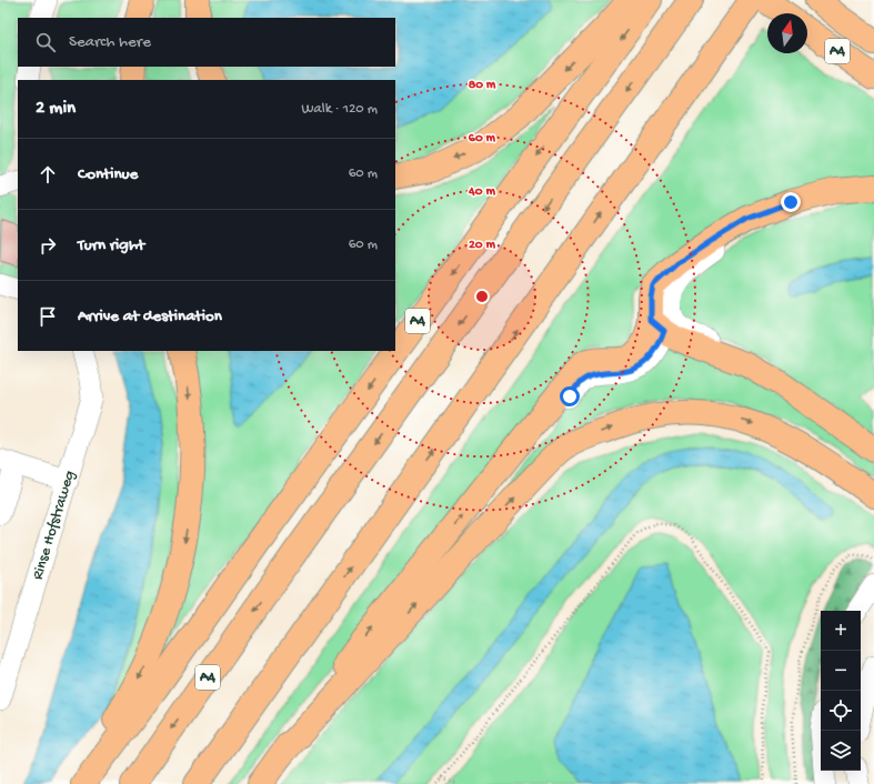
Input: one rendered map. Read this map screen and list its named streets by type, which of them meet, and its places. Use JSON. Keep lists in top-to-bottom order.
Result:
{
  "streets": {
    "main road": ["A4"],
    "street": ["Rinse Hofstraweg"]
  },
  "north": "top",
  "page": {
    "search": "Search here",
    "heading": ["2 min", "Walk · 120 m"],
    "list": [
      ["Continue", "60 m"],
      ["Turn right", "60 m"],
      "Arrive at destination"
    ],
    "map_buttons": ["+", "−"]
  },
  "rings": [
    "80 m",
    "60 m",
    "40 m",
    "20 m"
  ]
}
